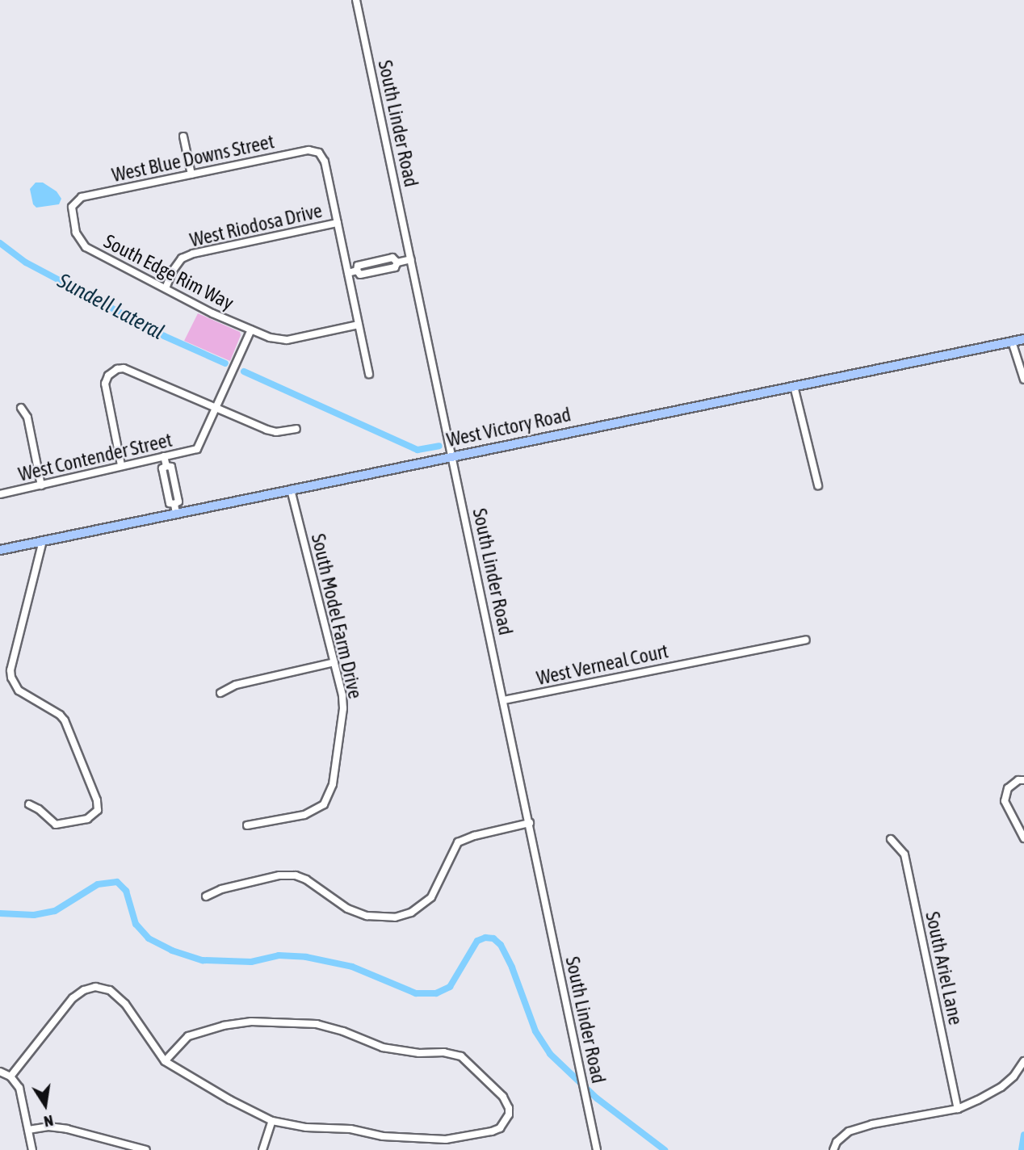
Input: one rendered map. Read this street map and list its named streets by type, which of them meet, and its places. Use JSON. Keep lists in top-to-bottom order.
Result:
{
  "streets": {
    "main road": ["West Victory Road"],
    "street": [
      "South Linder Road",
      "West Blue Downs Street",
      "West Riodosa Drive",
      "South Edge Rim Way",
      "West Contender Street",
      "South Model Farm Drive",
      "West Verneal Court",
      "South Ariel Lane"
    ]
  },
  "crossings": [
    ["South Linder Road", "West Victory Road"],
    ["South Linder Road", "West Verneal Court"],
    ["West Blue Downs Street", "West Riodosa Drive"],
    ["West Blue Downs Street", "South Edge Rim Way"],
    ["West Riodosa Drive", "South Edge Rim Way"],
    ["West Victory Road", "South Model Farm Drive"]
  ],
  "water": ["Sundell Lateral"],
  "north": "bottom"
}
